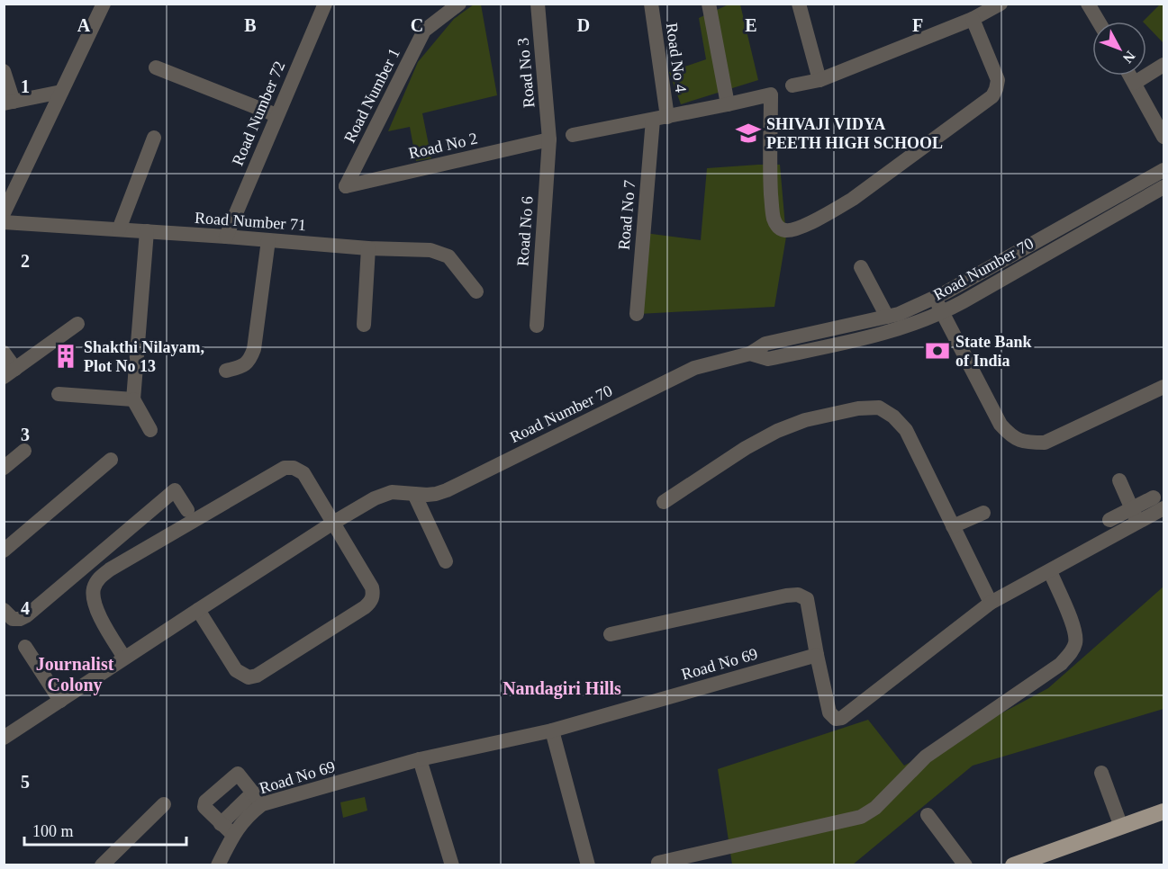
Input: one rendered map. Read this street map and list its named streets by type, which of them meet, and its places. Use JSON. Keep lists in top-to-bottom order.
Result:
{
  "streets": {
    "street": [
      "Road No 4",
      "Road No 3",
      "Road Number 1",
      "Road Number 72",
      "Road No 2",
      "Road No 7",
      "Road Number 71",
      "Road No 6",
      "Road Number 70",
      "Road No 69"
    ]
  },
  "crossings": [
    ["Road No 4", "Road No 7"],
    ["Road No 3", "Road No 2"],
    ["Road No 3", "Road No 6"],
    ["Road Number 1", "Road No 2"],
    ["Road Number 72", "Road Number 71"],
    ["Road No 2", "Road No 6"]
  ],
  "districts": ["Journalist Colony", "Nandagiri Hills"],
  "places": {
    "school or university": ["SHIVAJI VIDYA PEETH HIGH SCHOOL"],
    "bank": ["State Bank of India"],
    "building": ["Shakthi Nilayam, Plot No 13"]
  },
  "scale_bar": "100 m",
  "north": "bottom right",
  "grid": {
    "columns": [
      "A",
      "B",
      "C",
      "D",
      "E",
      "F"
    ],
    "rows": [
      "1",
      "2",
      "3",
      "4",
      "5"
    ]
  }
}
